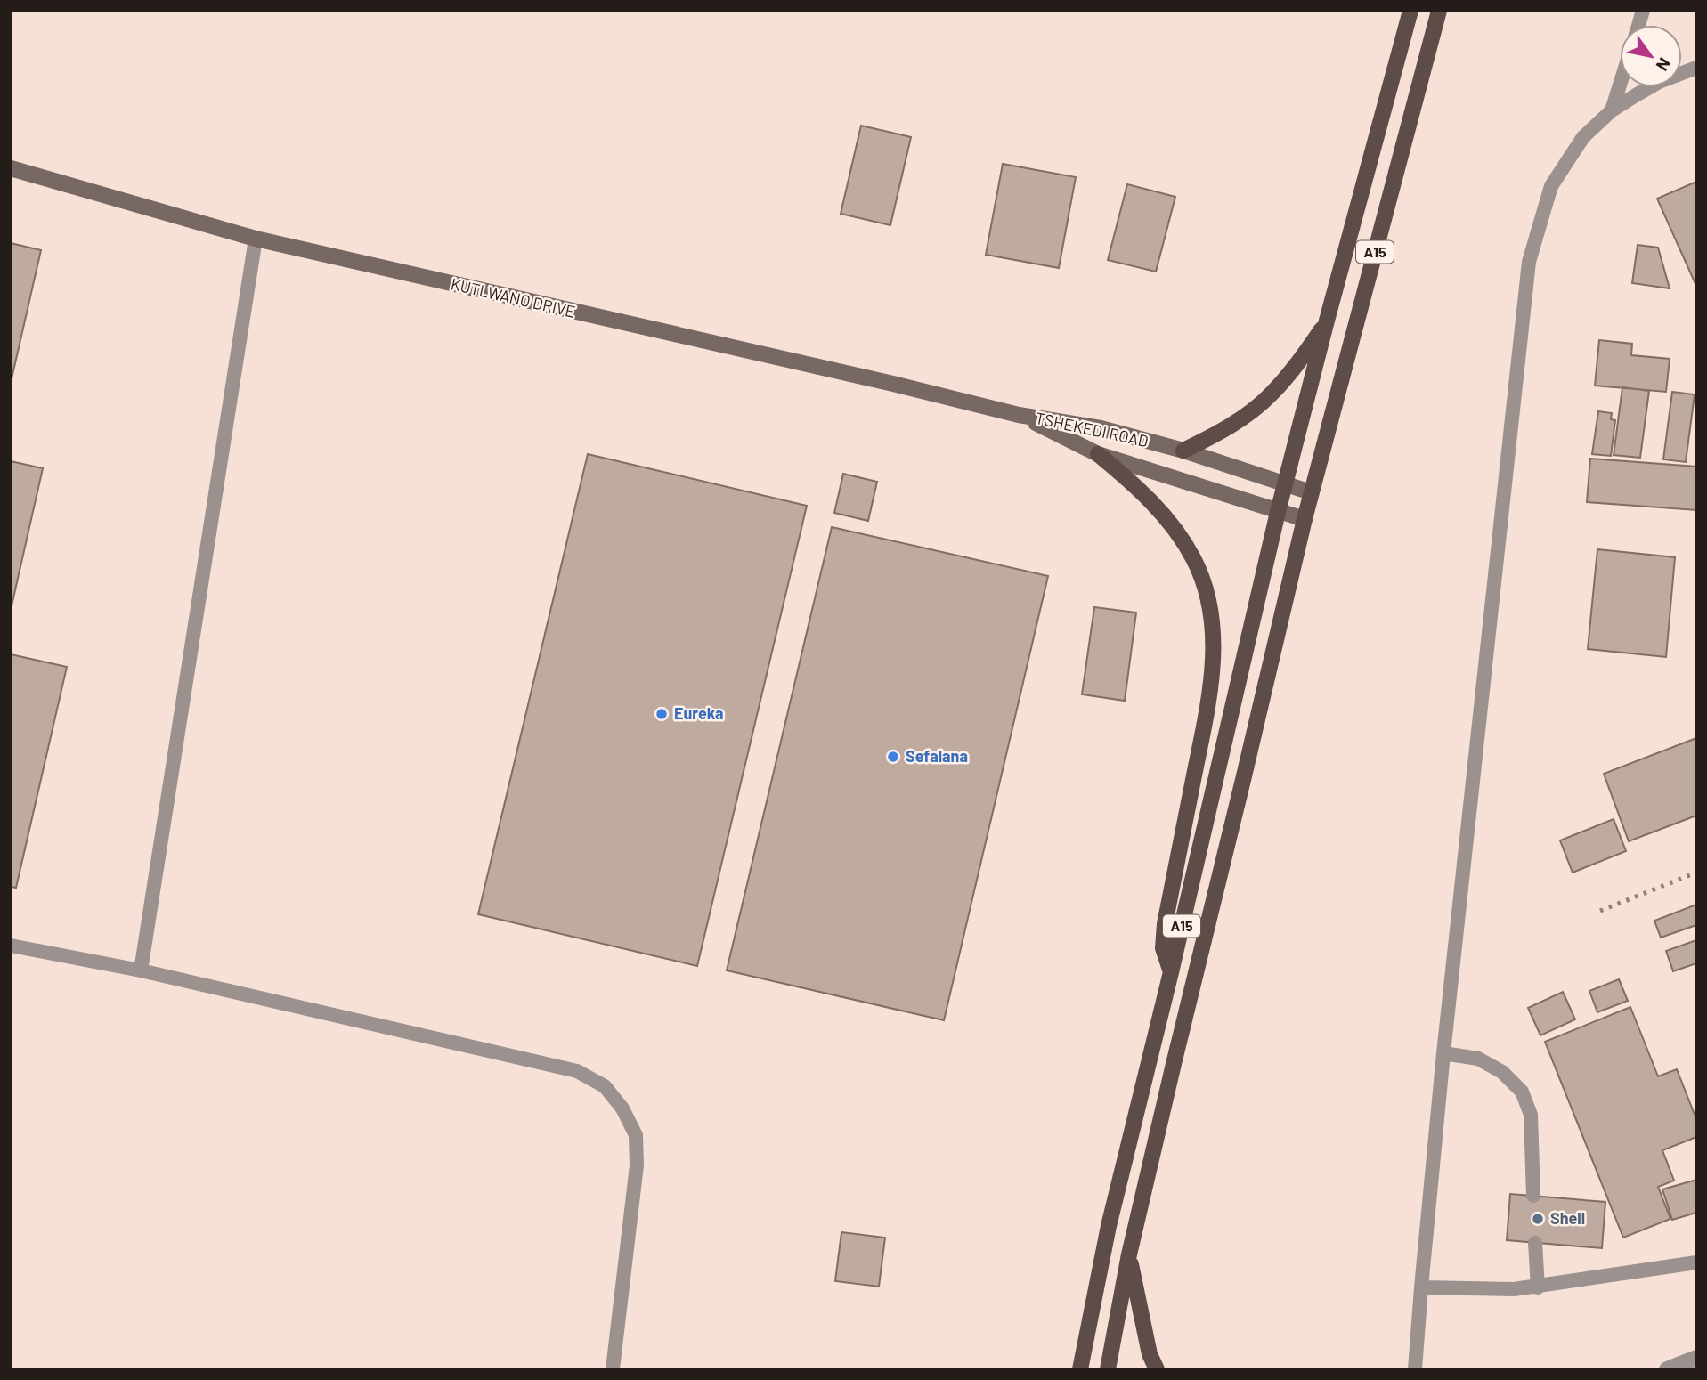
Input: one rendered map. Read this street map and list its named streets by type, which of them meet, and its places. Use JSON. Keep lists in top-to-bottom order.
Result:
{
  "streets": {
    "main road": ["A15"],
    "street": ["KUTLWANO DRIVE", "TSHEKEDI ROAD"]
  },
  "crossings": [
    ["A15", "TSHEKEDI ROAD"],
    ["KUTLWANO DRIVE", "TSHEKEDI ROAD"]
  ],
  "places": ["Eureka", "Sefalana", "Shell"],
  "north": "bottom right"
}
